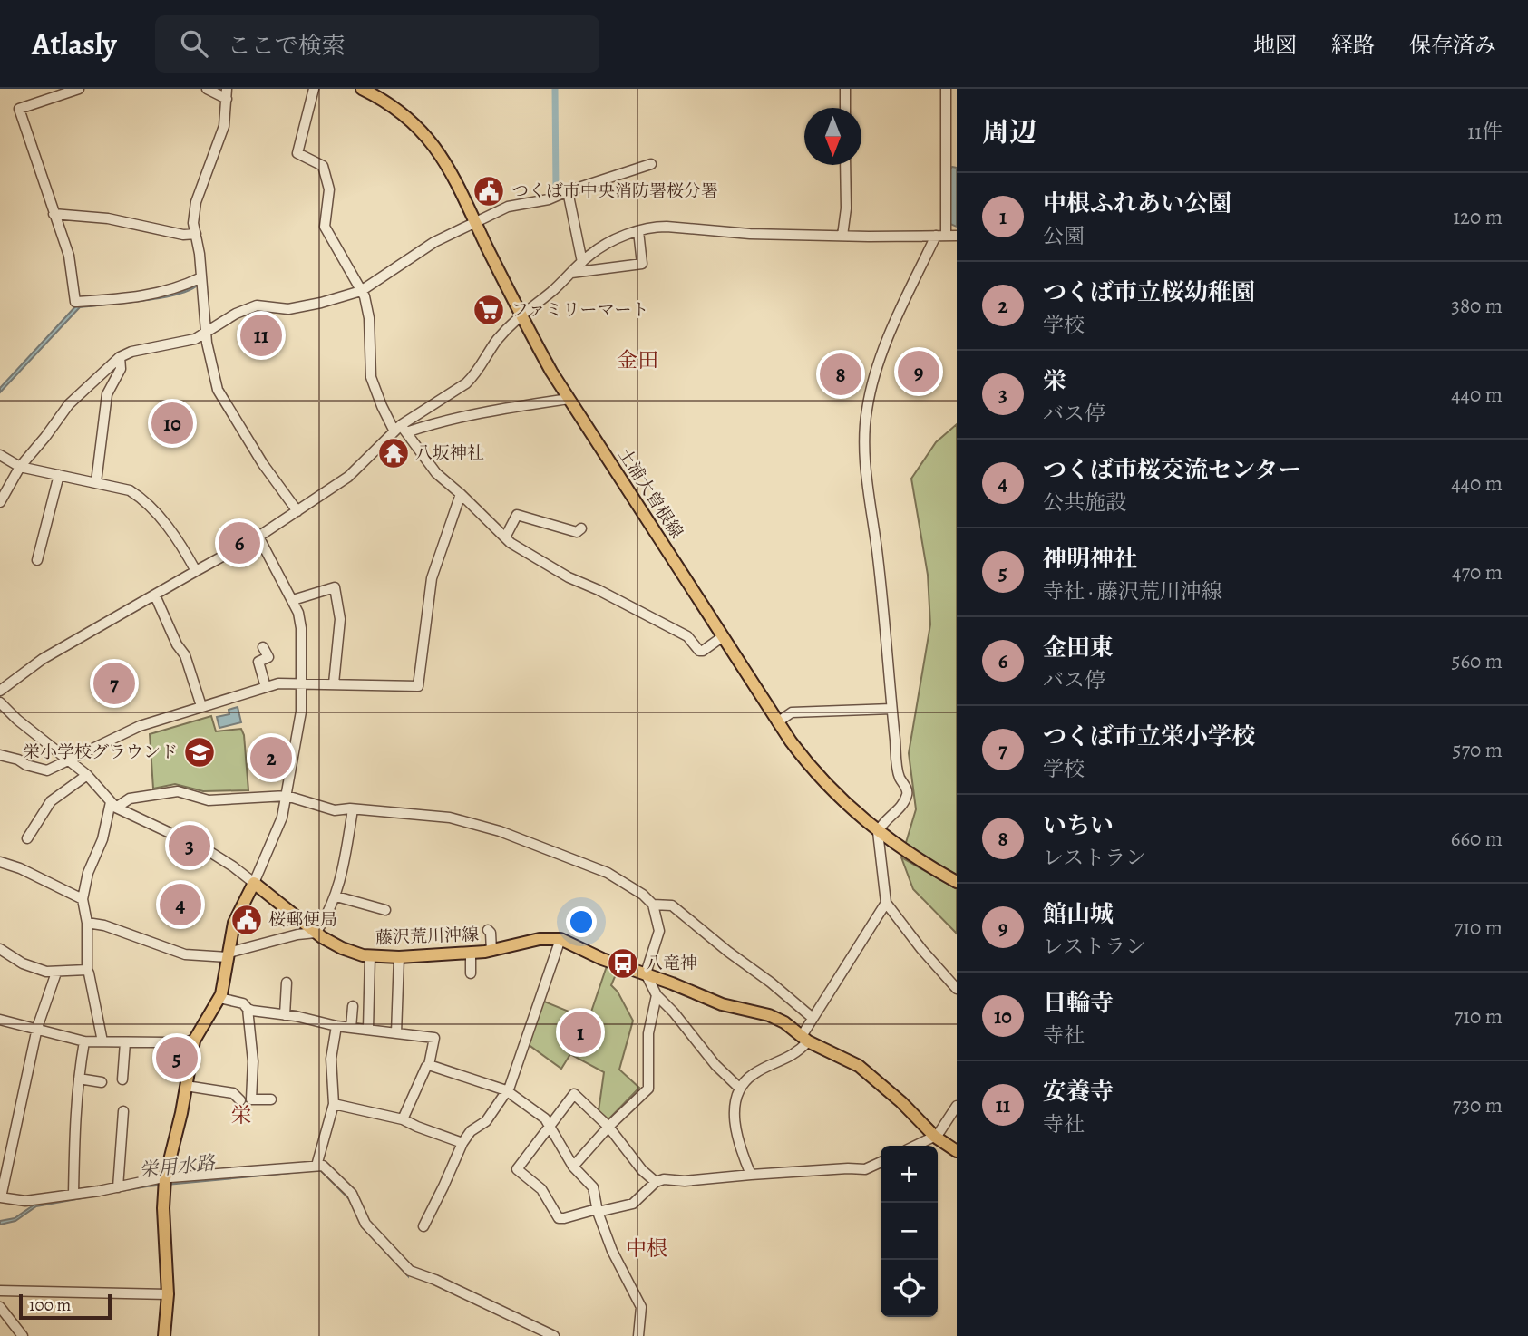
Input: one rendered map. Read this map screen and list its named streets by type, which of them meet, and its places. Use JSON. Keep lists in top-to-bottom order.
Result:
{
  "streets": {
    "main road": ["土浦大曽根線", "藤沢荒川沖線"]
  },
  "districts": ["金田", "栄", "中根"],
  "water": ["栄用水路"],
  "places": {
    "public building": ["つくば市中央消防署桜分署", "桜郵便局"],
    "supermarket": ["ファミリーマート"],
    "temple": ["八坂神社"],
    "school or university": ["栄小学校グラウンド"],
    "bus stop": ["八竜神"]
  },
  "scale_bar": "100 m",
  "north": "bottom",
  "page": {
    "header": "Atlasly",
    "search": "ここで検索",
    "nav": ["地図", "経路", "保存済み"],
    "heading": ["周辺", "11件"],
    "list": [
      {
        "mark": "1",
        "name": "中根ふれあい公園",
        "note": "公園",
        "value": "120 m"
      },
      {
        "mark": "2",
        "name": "つくば市立桜幼稚園",
        "note": "学校",
        "value": "380 m"
      },
      {
        "mark": "3",
        "name": "栄",
        "note": "バス停",
        "value": "440 m"
      },
      {
        "mark": "4",
        "name": "つくば市桜交流センター",
        "note": "公共施設",
        "value": "440 m"
      },
      {
        "mark": "5",
        "name": "神明神社",
        "note": "寺社 · 藤沢荒川沖線",
        "value": "470 m"
      },
      {
        "mark": "6",
        "name": "金田東",
        "note": "バス停",
        "value": "560 m"
      },
      {
        "mark": "7",
        "name": "つくば市立栄小学校",
        "note": "学校",
        "value": "570 m"
      },
      {
        "mark": "8",
        "name": "いちい",
        "note": "レストラン",
        "value": "660 m"
      },
      {
        "mark": "9",
        "name": "館山城",
        "note": "レストラン",
        "value": "710 m"
      },
      {
        "mark": "10",
        "name": "日輪寺",
        "note": "寺社",
        "value": "710 m"
      },
      {
        "mark": "11",
        "name": "安養寺",
        "note": "寺社",
        "value": "730 m"
      }
    ],
    "pins": [
      "11",
      "9",
      "8",
      "10",
      "6",
      "7",
      "2",
      "3",
      "4",
      "1",
      "5"
    ],
    "map_buttons": ["+", "−"],
    "scale": "100 m"
  }
}
